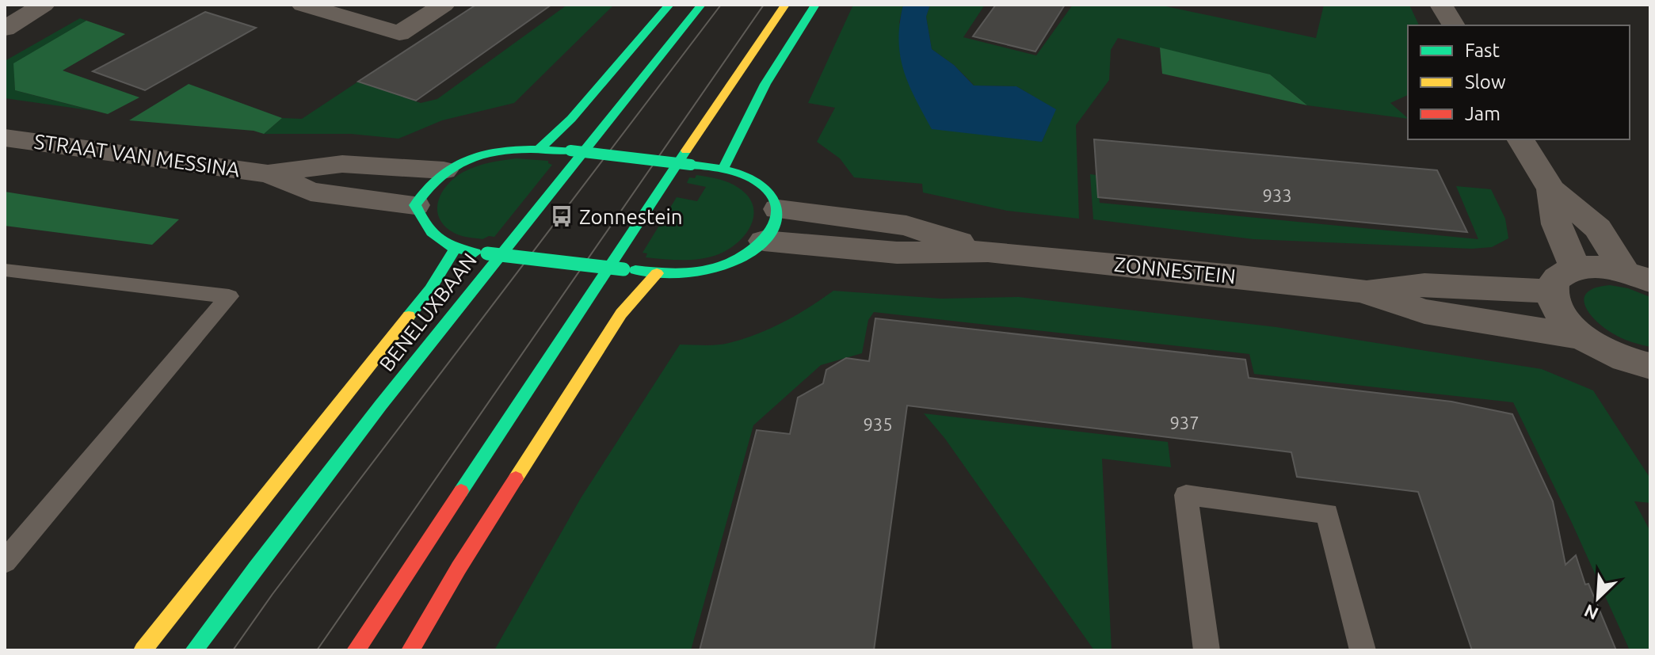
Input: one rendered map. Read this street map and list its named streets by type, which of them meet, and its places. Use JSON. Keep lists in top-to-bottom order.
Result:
{
  "streets": {
    "main road": ["BENELUXBAAN"],
    "street": ["STRAAT VAN MESSINA", "ZONNESTEIN"]
  },
  "places": {
    "bus stop": ["Zonnestein"]
  },
  "house_numbers": ["933", "937", "935"],
  "legend": ["Fast", "Slow", "Jam"],
  "north": "bottom left"
}
